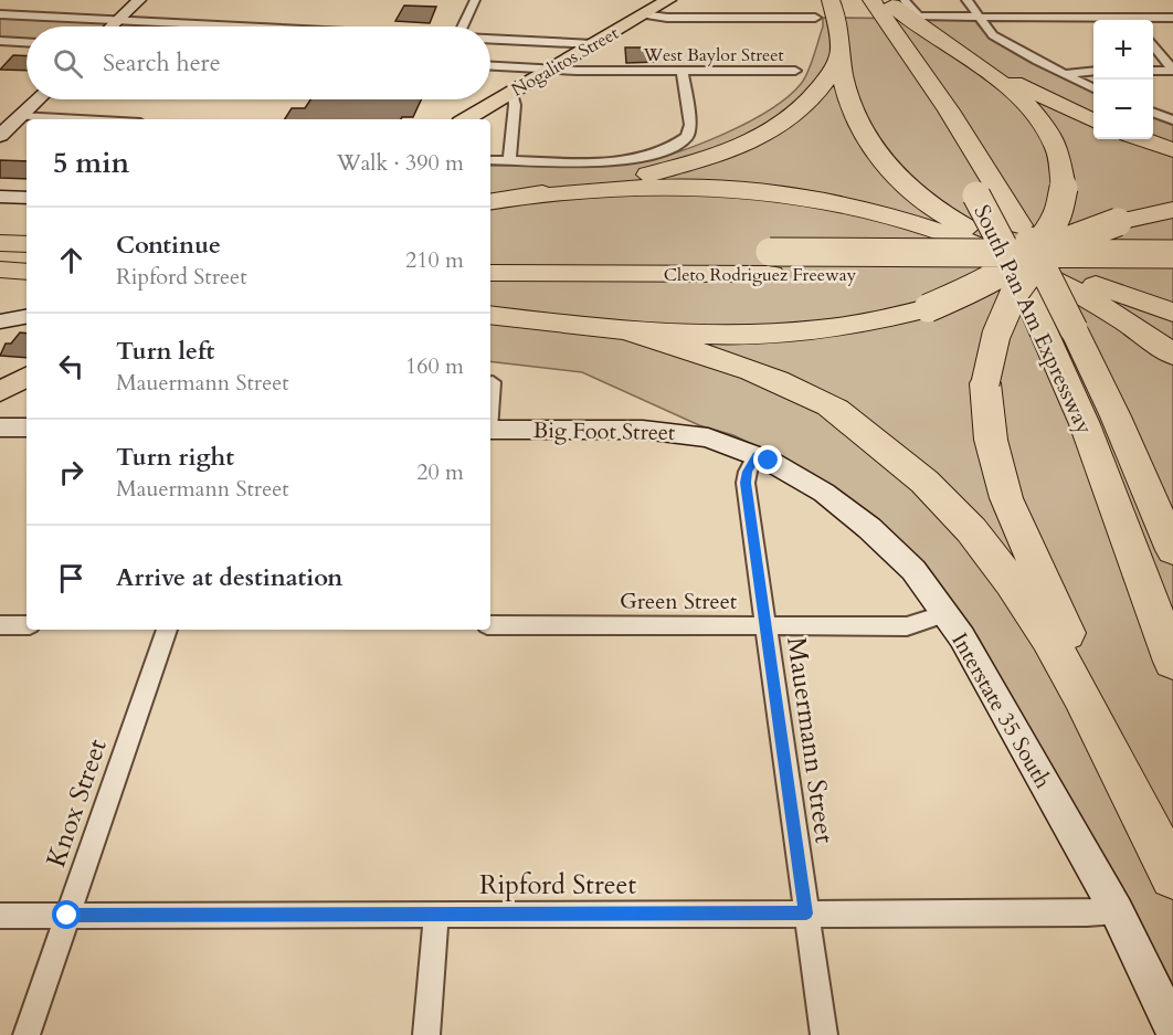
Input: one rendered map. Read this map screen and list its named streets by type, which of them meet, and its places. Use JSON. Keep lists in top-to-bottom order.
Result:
{
  "streets": {
    "highway": ["Cleto Rodriguez Freeway", "South Pan Am Expressway"],
    "main road": ["Nogalitos Street", "Big Foot Street", "Interstate 35 South"],
    "street": [
      "West Baylor Street",
      "Green Street",
      "Mauermann Street",
      "Knox Street",
      "Ripford Street"
    ]
  },
  "crossings": [
    ["West Baylor Street", "Nogalitos Street"],
    ["Cleto Rodriguez Freeway", "South Pan Am Expressway"],
    ["Big Foot Street", "Interstate 35 South"],
    ["Big Foot Street", "Mauermann Street"],
    ["Green Street", "Interstate 35 South"],
    ["Green Street", "Mauermann Street"],
    ["Interstate 35 South", "Mauermann Street"],
    ["Interstate 35 South", "Ripford Street"],
    ["Mauermann Street", "Ripford Street"],
    ["Knox Street", "Ripford Street"]
  ],
  "page": {
    "map_buttons": ["+", "−"],
    "search": "Search here",
    "heading": ["5 min", "Walk · 390 m"],
    "list": [
      ["Continue", "Ripford Street", "210 m"],
      ["Turn left", "Mauermann Street", "160 m"],
      ["Turn right", "Mauermann Street", "20 m"],
      "Arrive at destination"
    ]
  }
}
